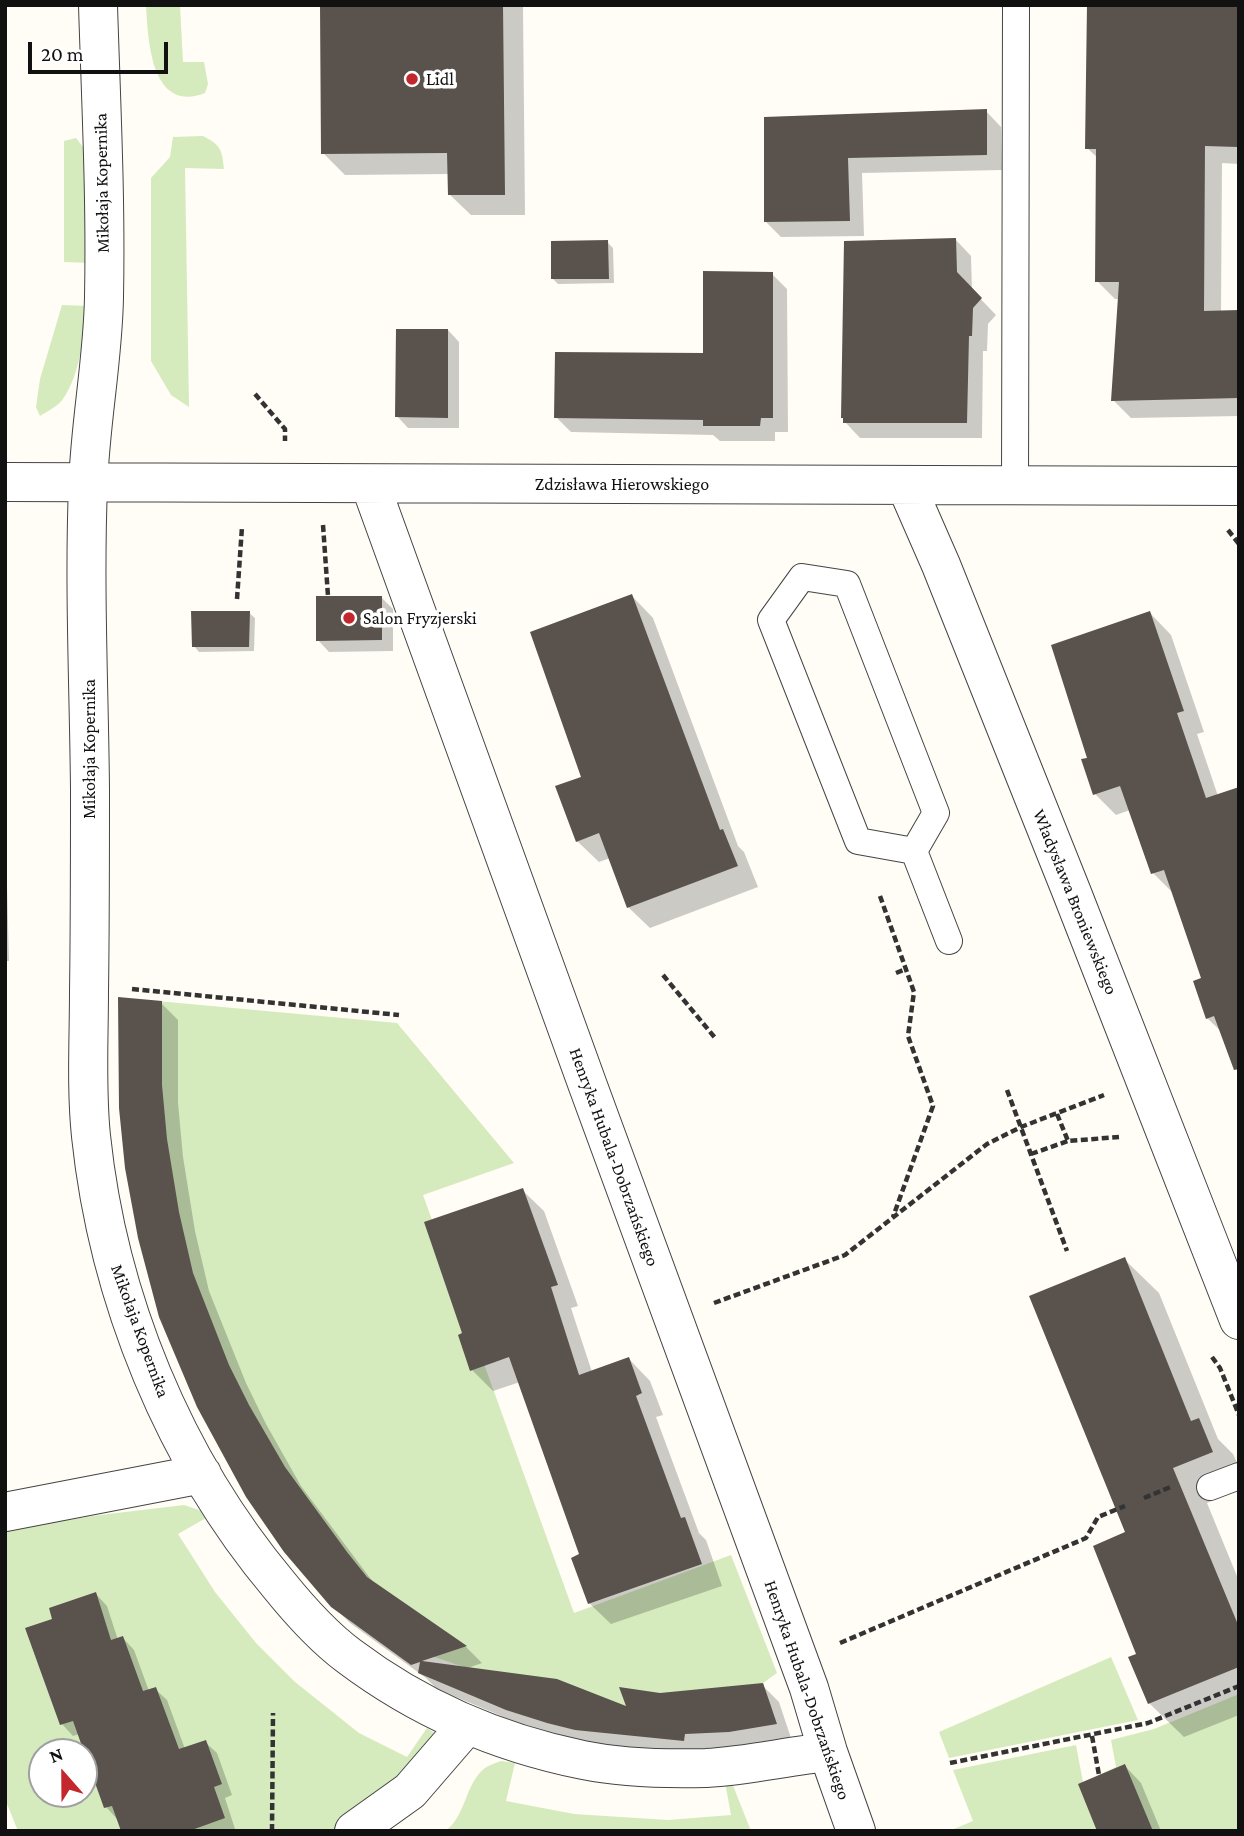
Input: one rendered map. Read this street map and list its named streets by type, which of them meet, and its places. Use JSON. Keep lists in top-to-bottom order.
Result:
{
  "streets": {
    "street": [
      "Mikołaja Kopernika",
      "Zdzisława Hierowskiego",
      "Władysława Broniewskiego",
      "Henryka Hubala-Dobrzańskiego"
    ]
  },
  "crossings": [
    ["Mikołaja Kopernika", "Zdzisława Hierowskiego"],
    ["Mikołaja Kopernika", "Henryka Hubala-Dobrzańskiego"],
    ["Zdzisława Hierowskiego", "Władysława Broniewskiego"],
    ["Zdzisława Hierowskiego", "Henryka Hubala-Dobrzańskiego"]
  ],
  "places": ["Lidl", "Salon Fryzjerski"],
  "scale_bar": "20 m",
  "north": "top"
}
